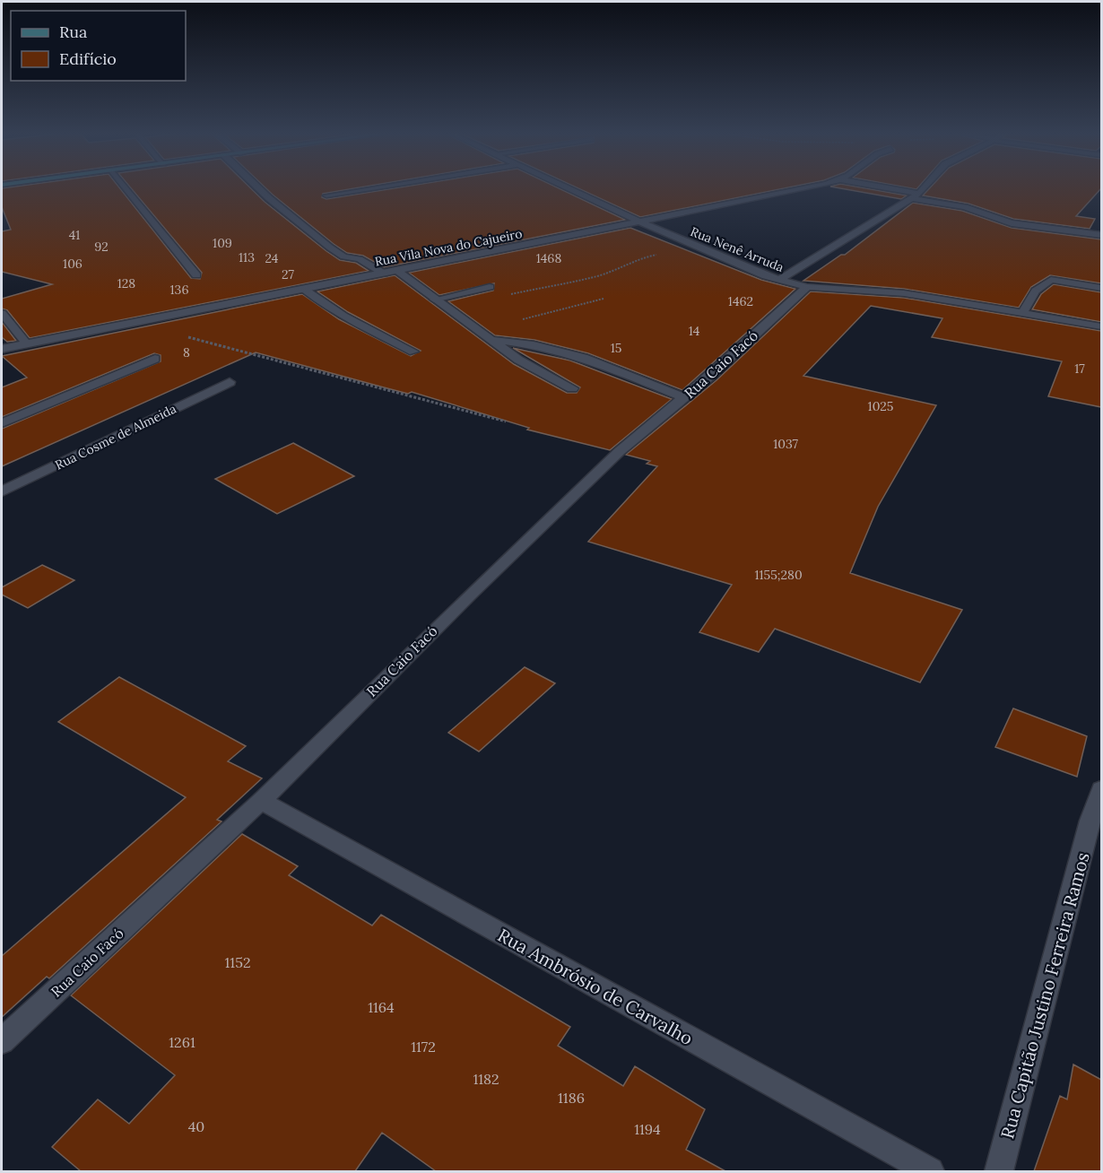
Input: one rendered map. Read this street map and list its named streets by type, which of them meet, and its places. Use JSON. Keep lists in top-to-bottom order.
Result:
{
  "streets": {
    "street": [
      "Rua Vila Nova do Cajueiro",
      "Rua Nenê Arruda",
      "Rua Caio Facó",
      "Rua Cosme de Almeida",
      "Rua Ambrósio de Carvalho",
      "Rua Capitão Justino Ferreira Ramos"
    ]
  },
  "crossings": [
    ["Rua Vila Nova do Cajueiro", "Rua Nenê Arruda"],
    ["Rua Nenê Arruda", "Rua Caio Facó"],
    ["Rua Caio Facó", "Rua Ambrósio de Carvalho"]
  ],
  "house_numbers": [
    "41",
    "109",
    "92",
    "113",
    "24",
    "1468",
    "106",
    "27",
    "128",
    "136",
    "1462",
    "14",
    "15",
    "8",
    "17",
    "1025",
    "1037",
    "1155;280",
    "1152",
    "1164",
    "1261",
    "1172",
    "1182",
    "1186",
    "40",
    "1194"
  ],
  "legend": ["Rua", "Edifício"]
}
